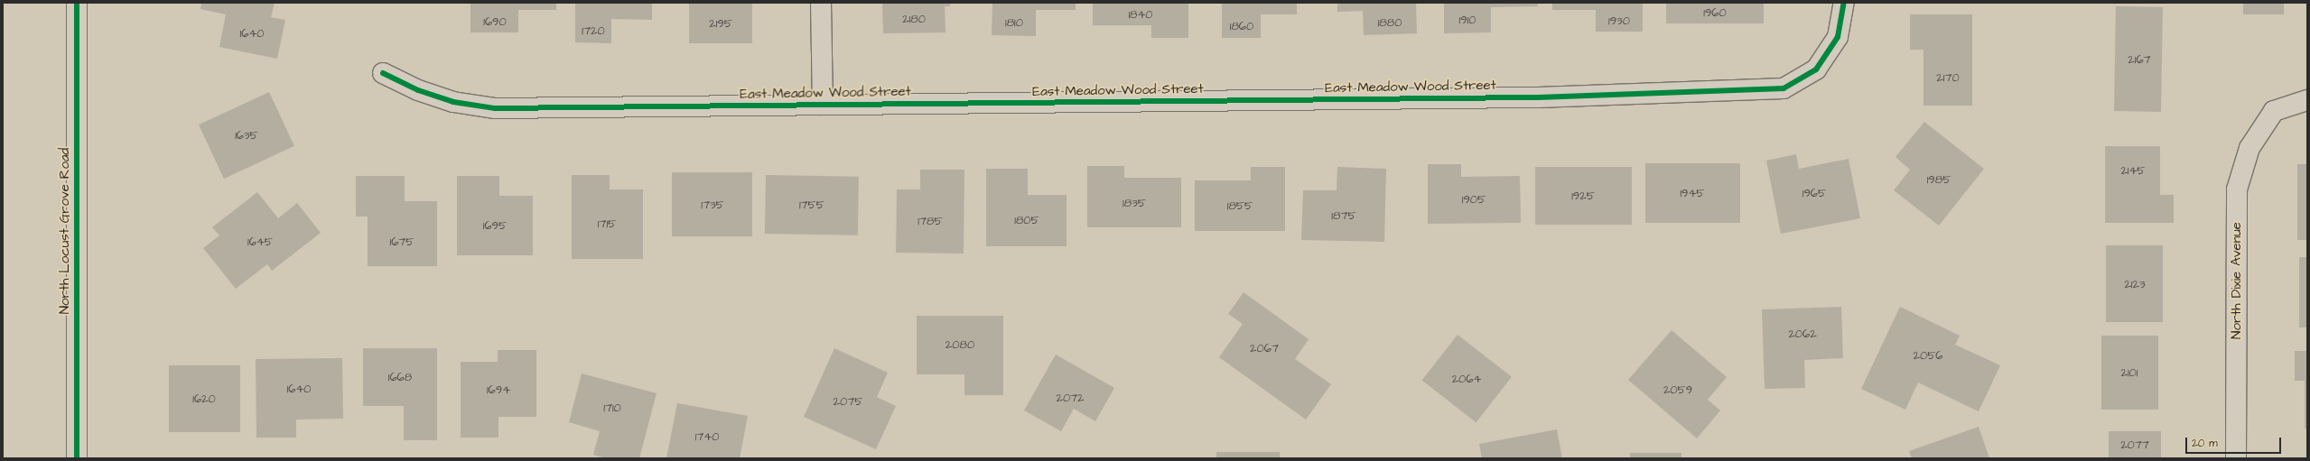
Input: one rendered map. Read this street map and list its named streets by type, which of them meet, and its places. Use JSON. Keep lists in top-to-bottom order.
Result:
{
  "streets": {
    "street": ["East Meadow Wood Street", "North Locust Grove Road", "North Dixie Avenue"]
  },
  "house_numbers": [
    "1960",
    "1840",
    "2180",
    "1910",
    "1930",
    "1690",
    "1810",
    "1880",
    "2195",
    "1860",
    "1720",
    "1640",
    "2167",
    "2170",
    "1635",
    "2145",
    "1985",
    "1945",
    "1965",
    "1925",
    "1905",
    "1835",
    "1735",
    "1755",
    "1855",
    "1875",
    "1805",
    "1785",
    "1715",
    "1695",
    "1645",
    "1675",
    "2123",
    "2062",
    "2080",
    "2067",
    "2056",
    "2101",
    "1668",
    "2064",
    "1640",
    "1694",
    "2059",
    "2072",
    "1620",
    "2075",
    "1710",
    "1740",
    "2077"
  ],
  "scale_bar": "20 m"
}
